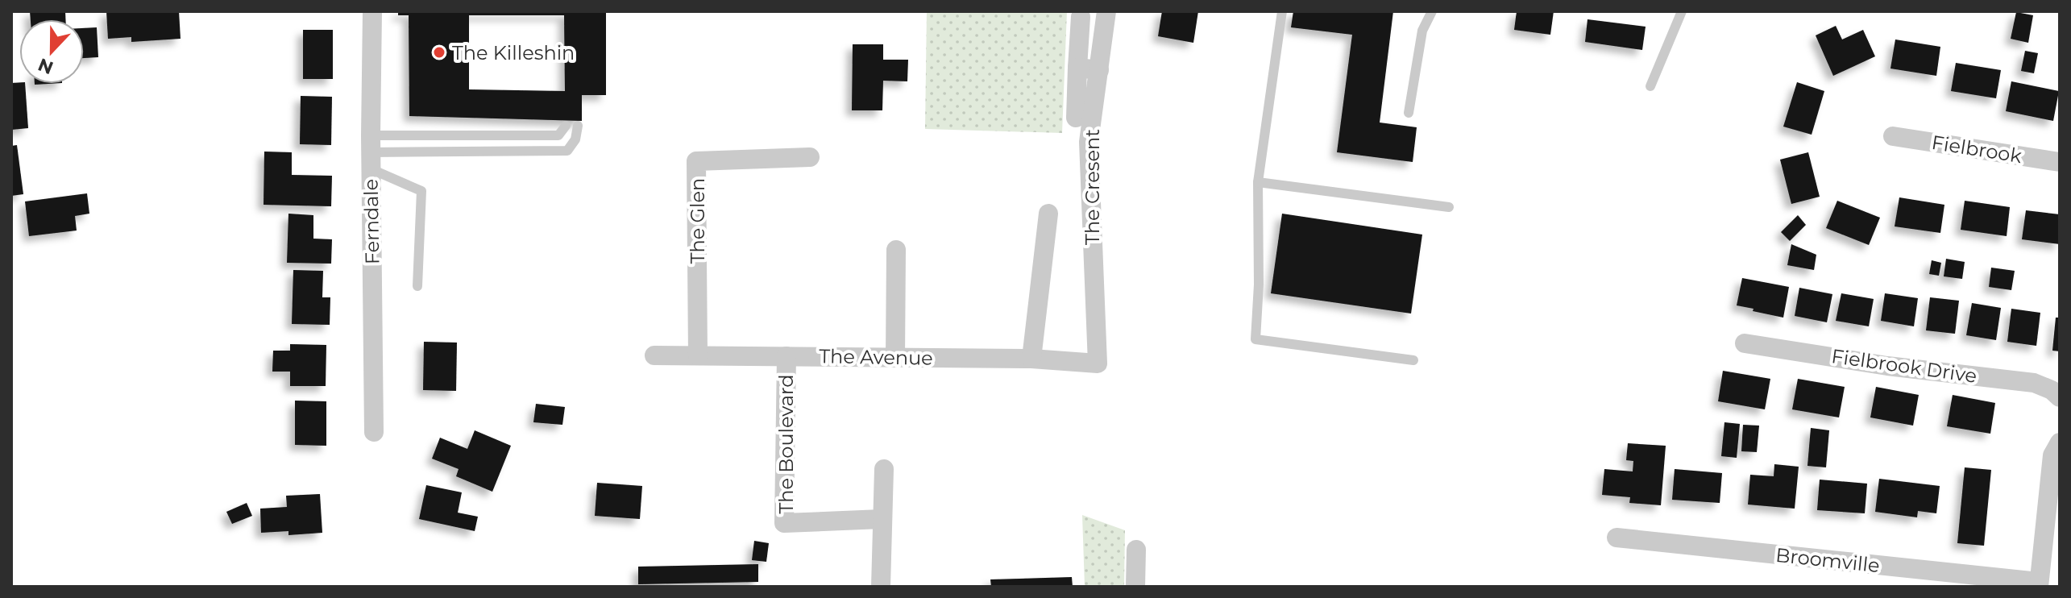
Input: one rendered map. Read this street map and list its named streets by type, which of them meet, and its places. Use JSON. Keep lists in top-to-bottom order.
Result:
{
  "streets": {
    "street": [
      "Fielbrook",
      "The Cresent",
      "The Glen",
      "Ferndale",
      "The Avenue",
      "Fielbrook Drive",
      "The Boulevard",
      "Broomville"
    ]
  },
  "crossings": [
    ["The Cresent", "The Avenue"],
    ["The Glen", "The Avenue"],
    ["The Avenue", "The Boulevard"]
  ],
  "places": ["The Killeshin"],
  "north": "bottom"
}
